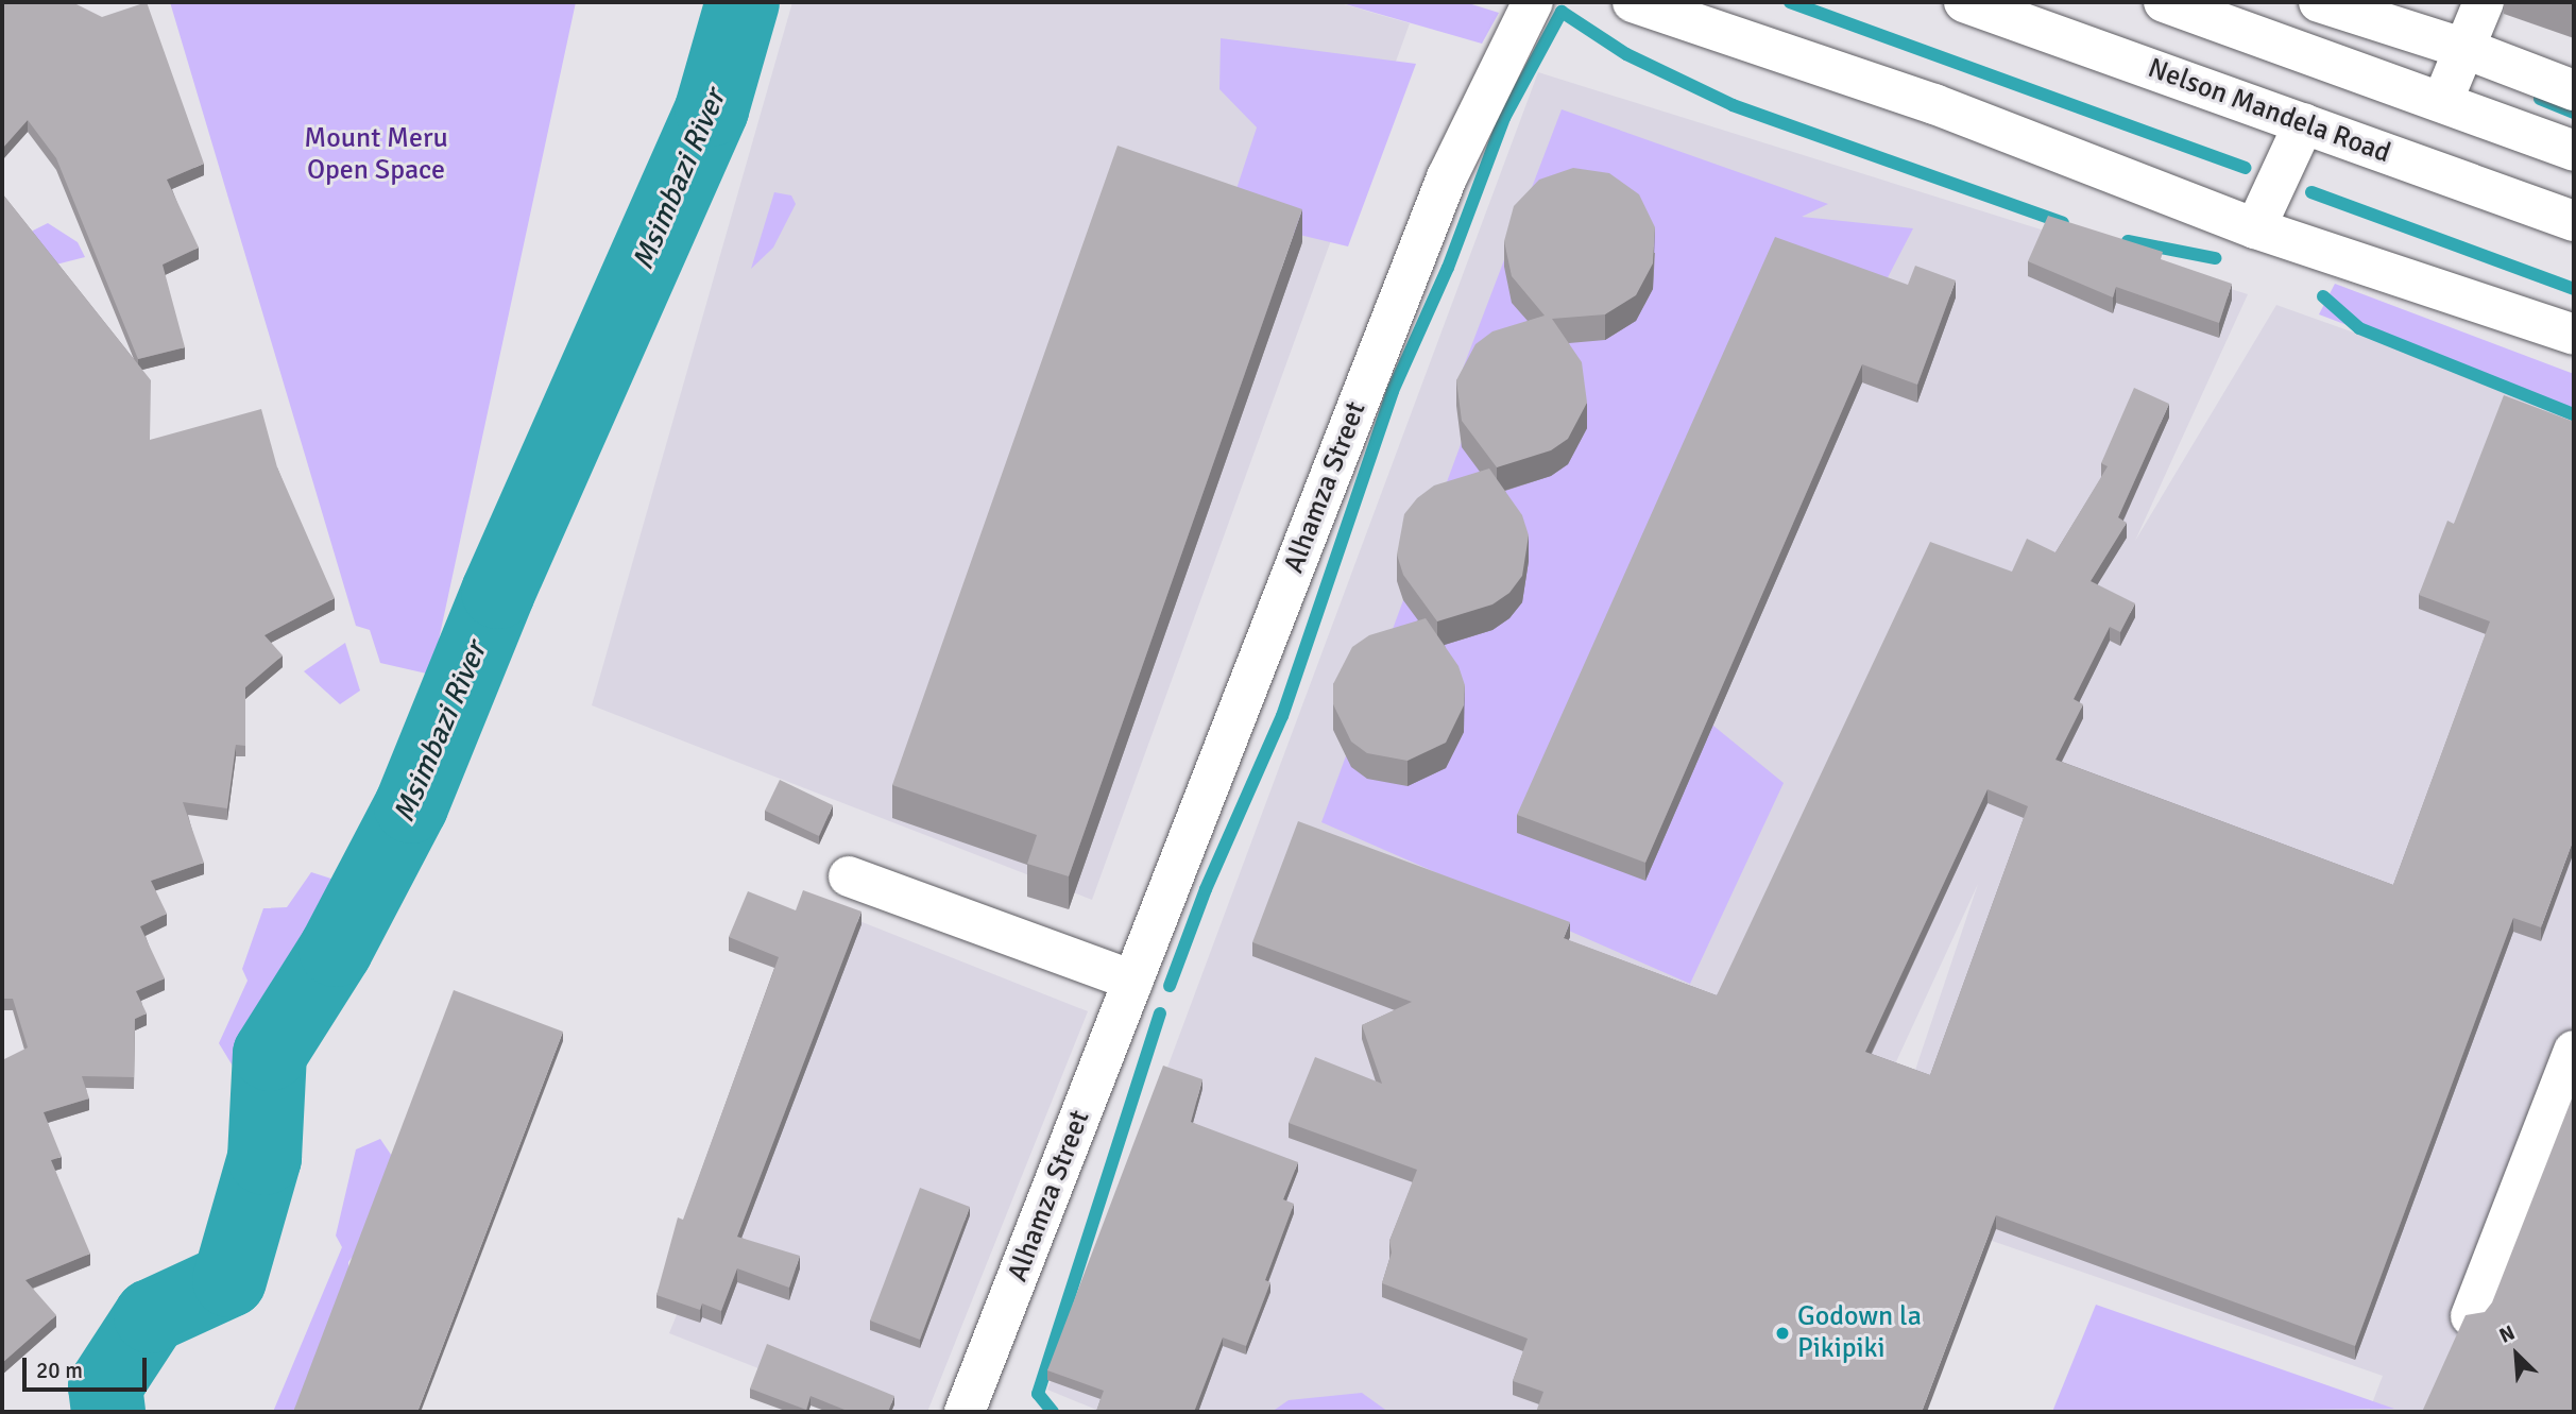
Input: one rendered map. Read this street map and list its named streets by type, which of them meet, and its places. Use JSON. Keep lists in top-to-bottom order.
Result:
{
  "streets": {
    "street": ["Nelson Mandela Road", "Alhamza Street"]
  },
  "water": ["Msimbazi River"],
  "parks": ["Mount Meru Open Space"],
  "places": ["Godown la Pikipiki"],
  "scale_bar": "20 m",
  "north": "top left"
}
